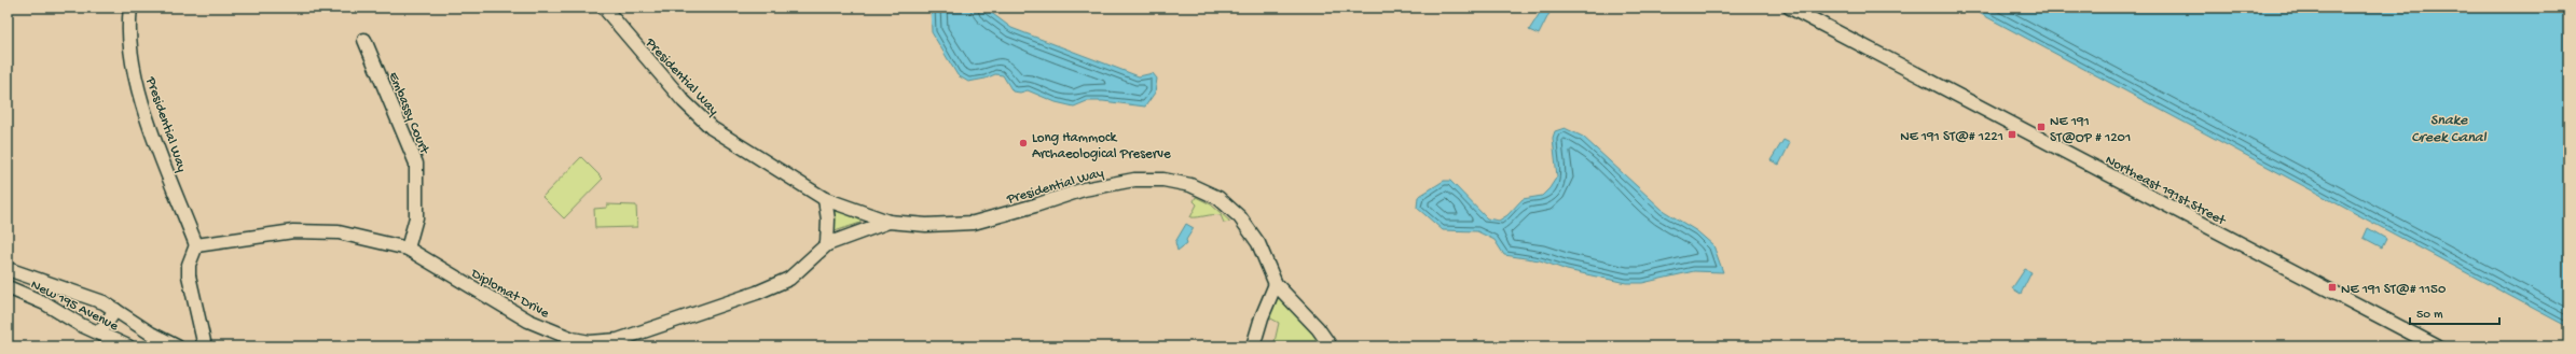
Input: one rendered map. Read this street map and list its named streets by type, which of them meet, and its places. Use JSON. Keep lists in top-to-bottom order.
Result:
{
  "streets": {
    "street": [
      "Presidential Way",
      "Embassy Court",
      "Northeast 191st Street",
      "Diplomat Drive",
      "New 195 Avenue"
    ]
  },
  "crossings": [
    ["Presidential Way", "Diplomat Drive"],
    ["Embassy Court", "Diplomat Drive"]
  ],
  "water": ["Snake Creek Canal"],
  "places": {
    "transit": ["NE 191 ST@OP # 1201", "NE 191 ST@# 1221", "NE 191 ST@# 1150"],
    "other": ["Long Hammock Archaeological Preserve"]
  },
  "scale_bar": "50 m"
}
